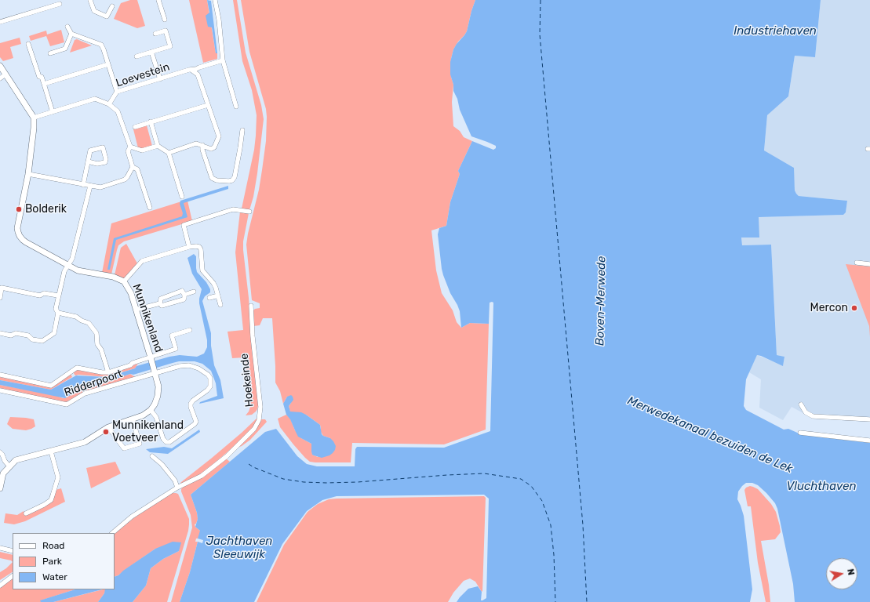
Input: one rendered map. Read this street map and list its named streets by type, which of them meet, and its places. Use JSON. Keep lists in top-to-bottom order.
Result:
{
  "streets": {
    "street": [
      "Loevestein",
      "Munnikenland",
      "Hoekeinde",
      "Ridderpoort"
    ]
  },
  "crossings": [
    ["Munnikenland", "Ridderpoort"]
  ],
  "water": [
    "Industriehaven",
    "Boven-Merwede",
    "Merwedekanaal bezuiden de Lek",
    "Vluchthaven",
    "Jachthaven Sleeuwijk"
  ],
  "places": ["Bolderik", "Mercon", "Munnikenland Voetveer"],
  "legend": ["Road", "Park", "Water"],
  "north": "right"
}
